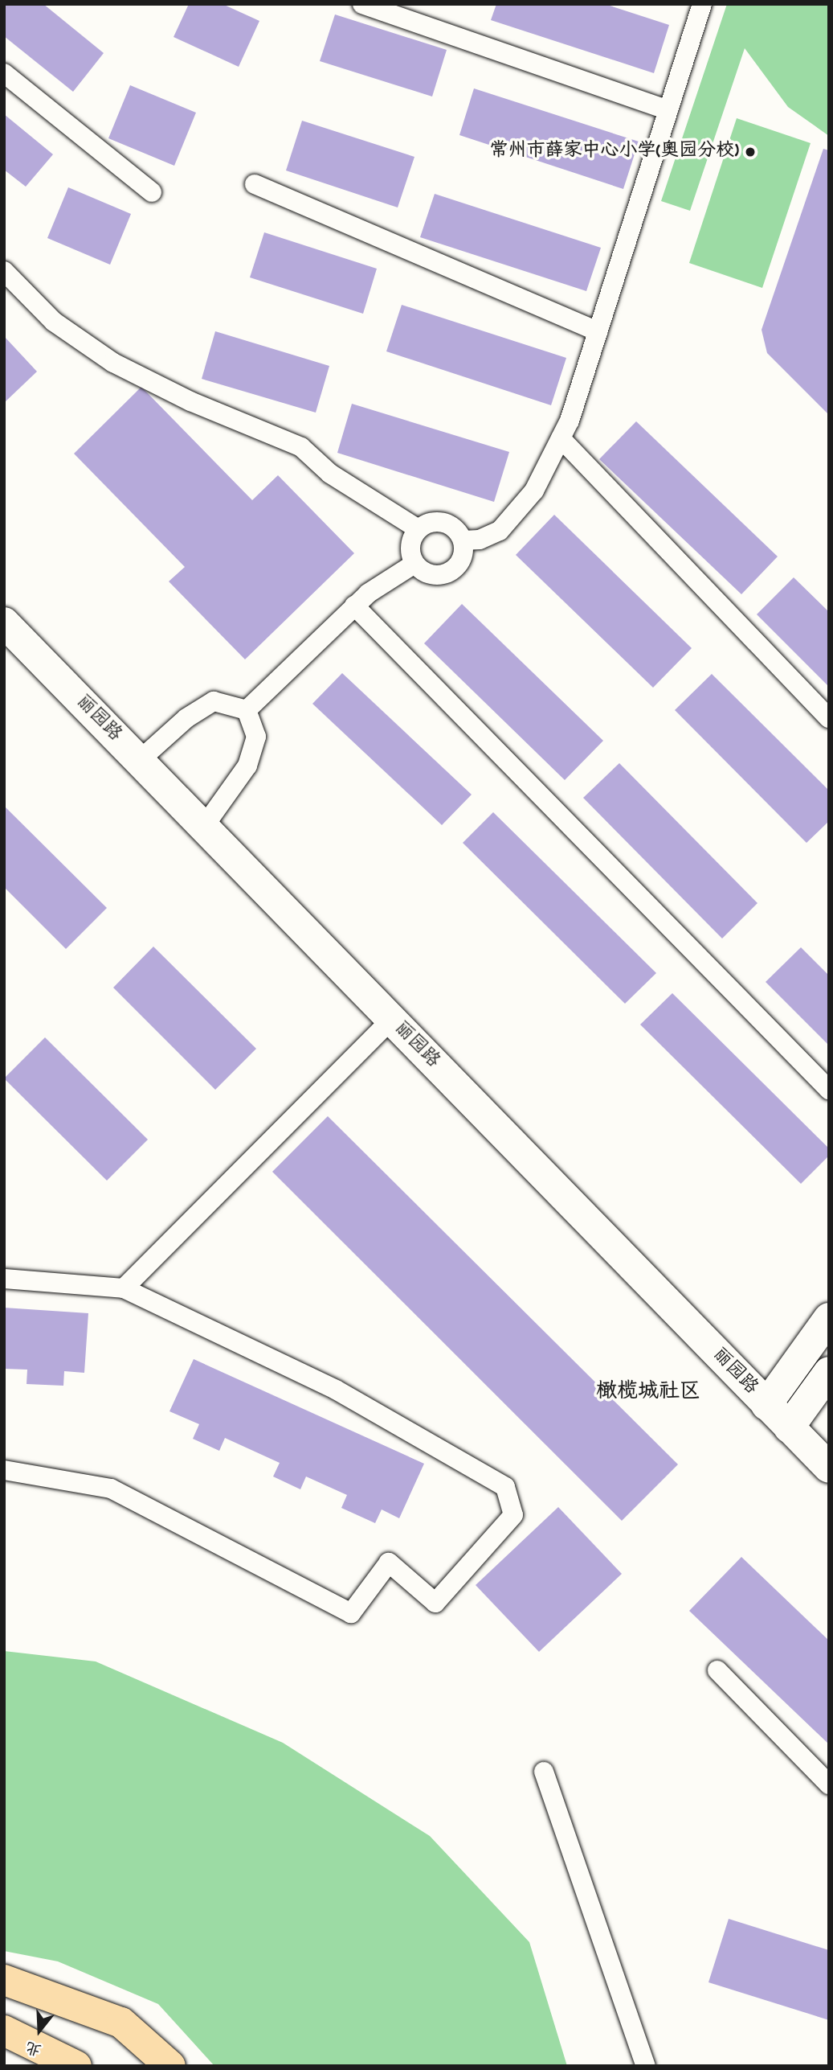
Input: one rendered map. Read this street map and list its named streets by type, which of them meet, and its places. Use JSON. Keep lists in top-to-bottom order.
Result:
{
  "streets": {
    "street": ["丽园路"]
  },
  "districts": ["橄榄城社区"],
  "places": ["常州市薛家中心小学(奥园分校)"],
  "north": "bottom"
}
